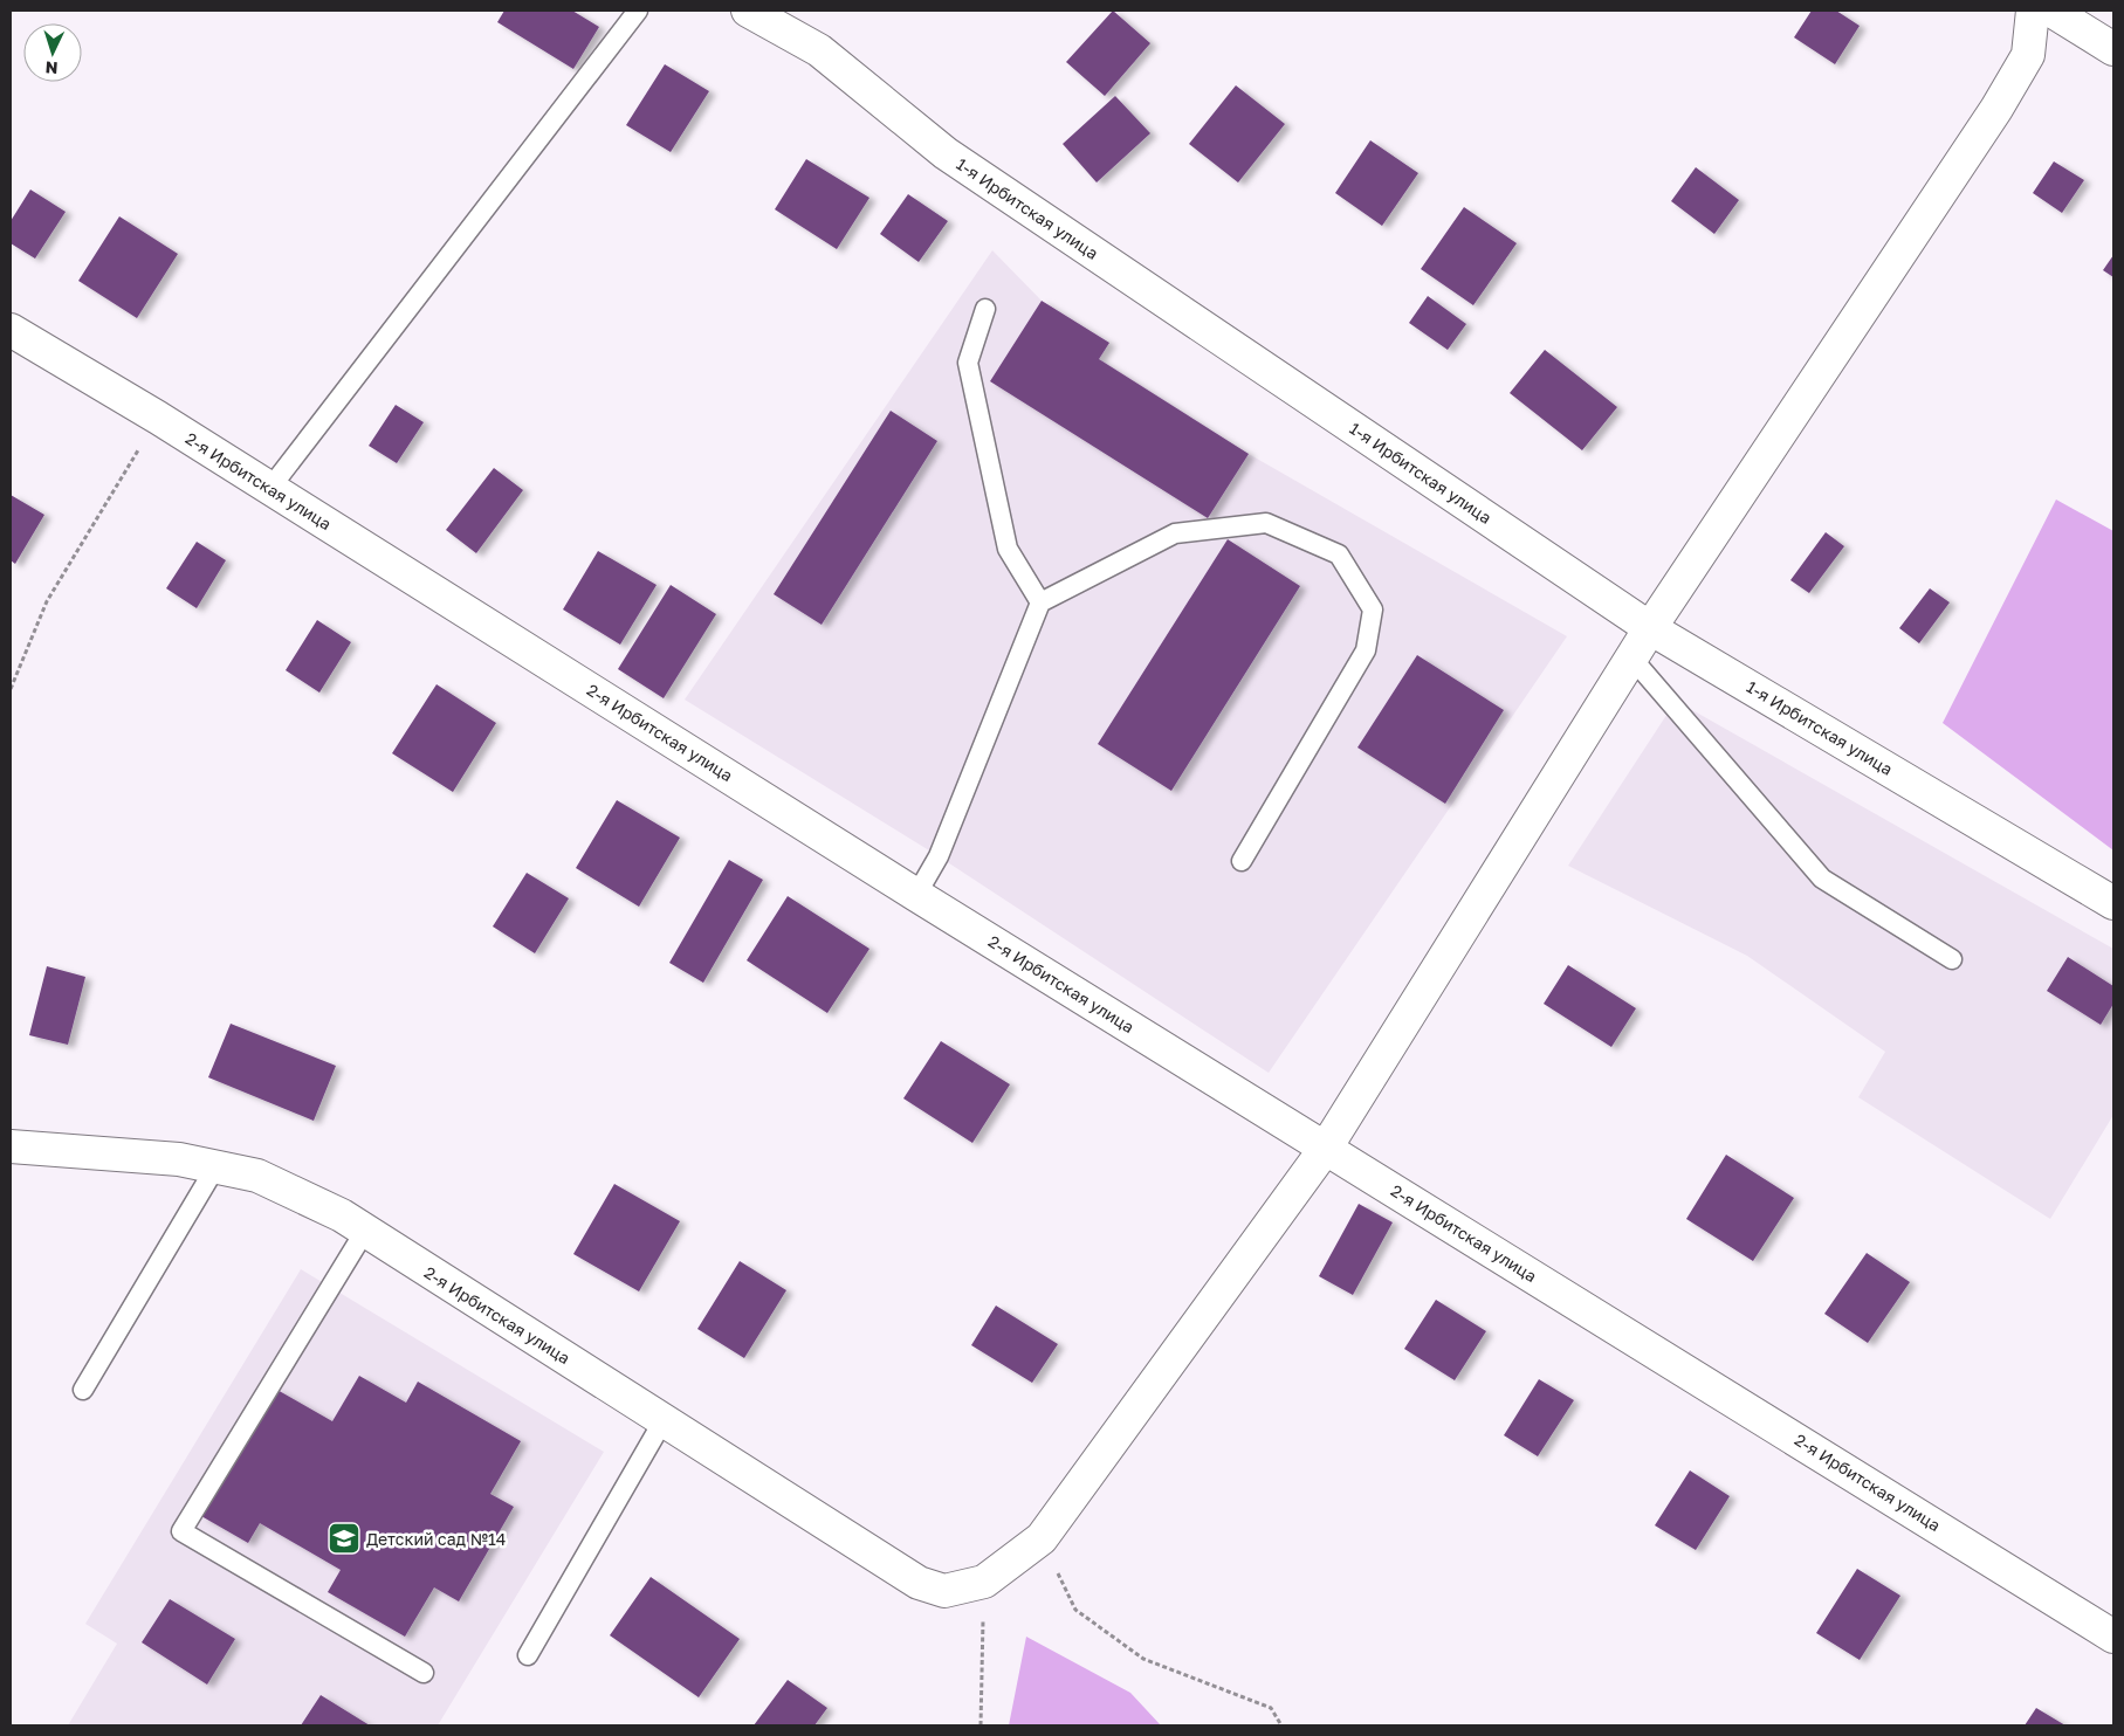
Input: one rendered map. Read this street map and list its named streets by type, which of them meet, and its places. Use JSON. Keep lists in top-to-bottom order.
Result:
{
  "streets": {
    "street": ["1-я Ирбитская улица", "2-я Ирбитская улица"]
  },
  "places": {
    "school or university": ["Детский сад №14"]
  },
  "north": "bottom"
}
